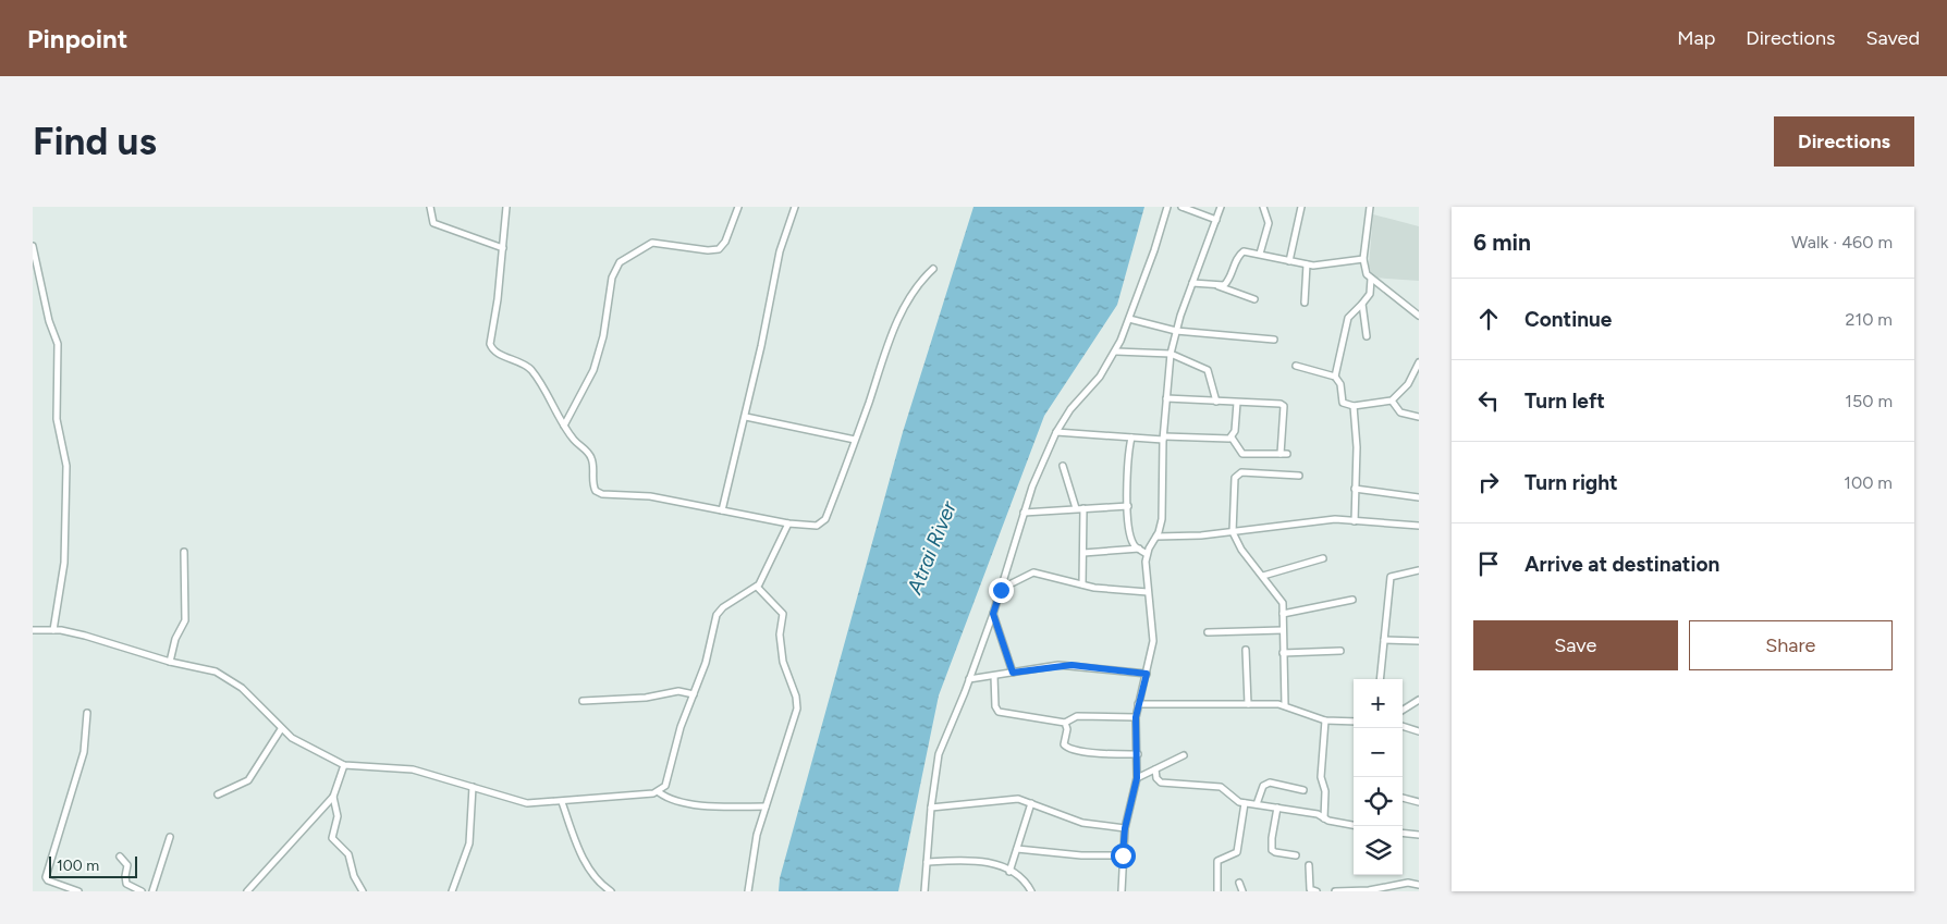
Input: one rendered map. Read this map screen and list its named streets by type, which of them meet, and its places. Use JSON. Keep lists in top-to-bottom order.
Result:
{
  "water": ["Atrai River"],
  "scale_bar": "100 m",
  "page": {
    "header": "Pinpoint",
    "nav": ["Map", "Directions", "Saved"],
    "buttons": [
      "Directions",
      ["Save", "Share"]
    ],
    "title": "Find us",
    "heading": ["6 min", "Walk · 460 m"],
    "list": [
      ["Continue", "210 m"],
      ["Turn left", "150 m"],
      ["Turn right", "100 m"],
      "Arrive at destination"
    ],
    "map_buttons": ["+", "−"],
    "scale": "100 m"
  }
}
